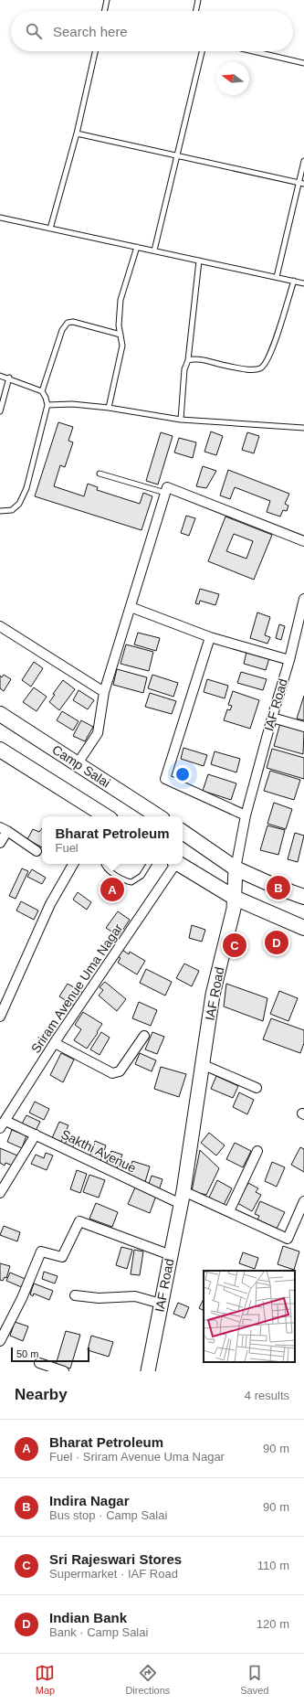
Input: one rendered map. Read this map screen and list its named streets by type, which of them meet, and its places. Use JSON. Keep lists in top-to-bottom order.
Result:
{
  "streets": {
    "main road": ["Camp Salai"],
    "street": ["IAF Road", "Sriram Avenue Uma Nagar", "Sakthi Avenue"]
  },
  "crossings": [
    ["IAF Road", "Sakthi Avenue"],
    ["Sriram Avenue Uma Nagar", "Sakthi Avenue"]
  ],
  "scale_bar": "50 m",
  "north": "left",
  "page": {
    "search": "Search here",
    "popup": ["Bharat Petroleum", "Fuel"],
    "pins": [
      "B",
      "A",
      "D",
      "C"
    ],
    "scale": "50 m",
    "heading": ["Nearby", "4 results"],
    "list": [
      {
        "mark": "A",
        "name": "Bharat Petroleum",
        "note": "Fuel · Sriram Avenue Uma Nagar",
        "value": "90 m"
      },
      {
        "mark": "B",
        "name": "Indira Nagar",
        "note": "Bus stop · Camp Salai",
        "value": "90 m"
      },
      {
        "mark": "C",
        "name": "Sri Rajeswari Stores",
        "note": "Supermarket · IAF Road",
        "value": "110 m"
      },
      {
        "mark": "D",
        "name": "Indian Bank",
        "note": "Bank · Camp Salai",
        "value": "120 m"
      }
    ],
    "nav": ["Map", "Directions", "Saved"]
  }
}
